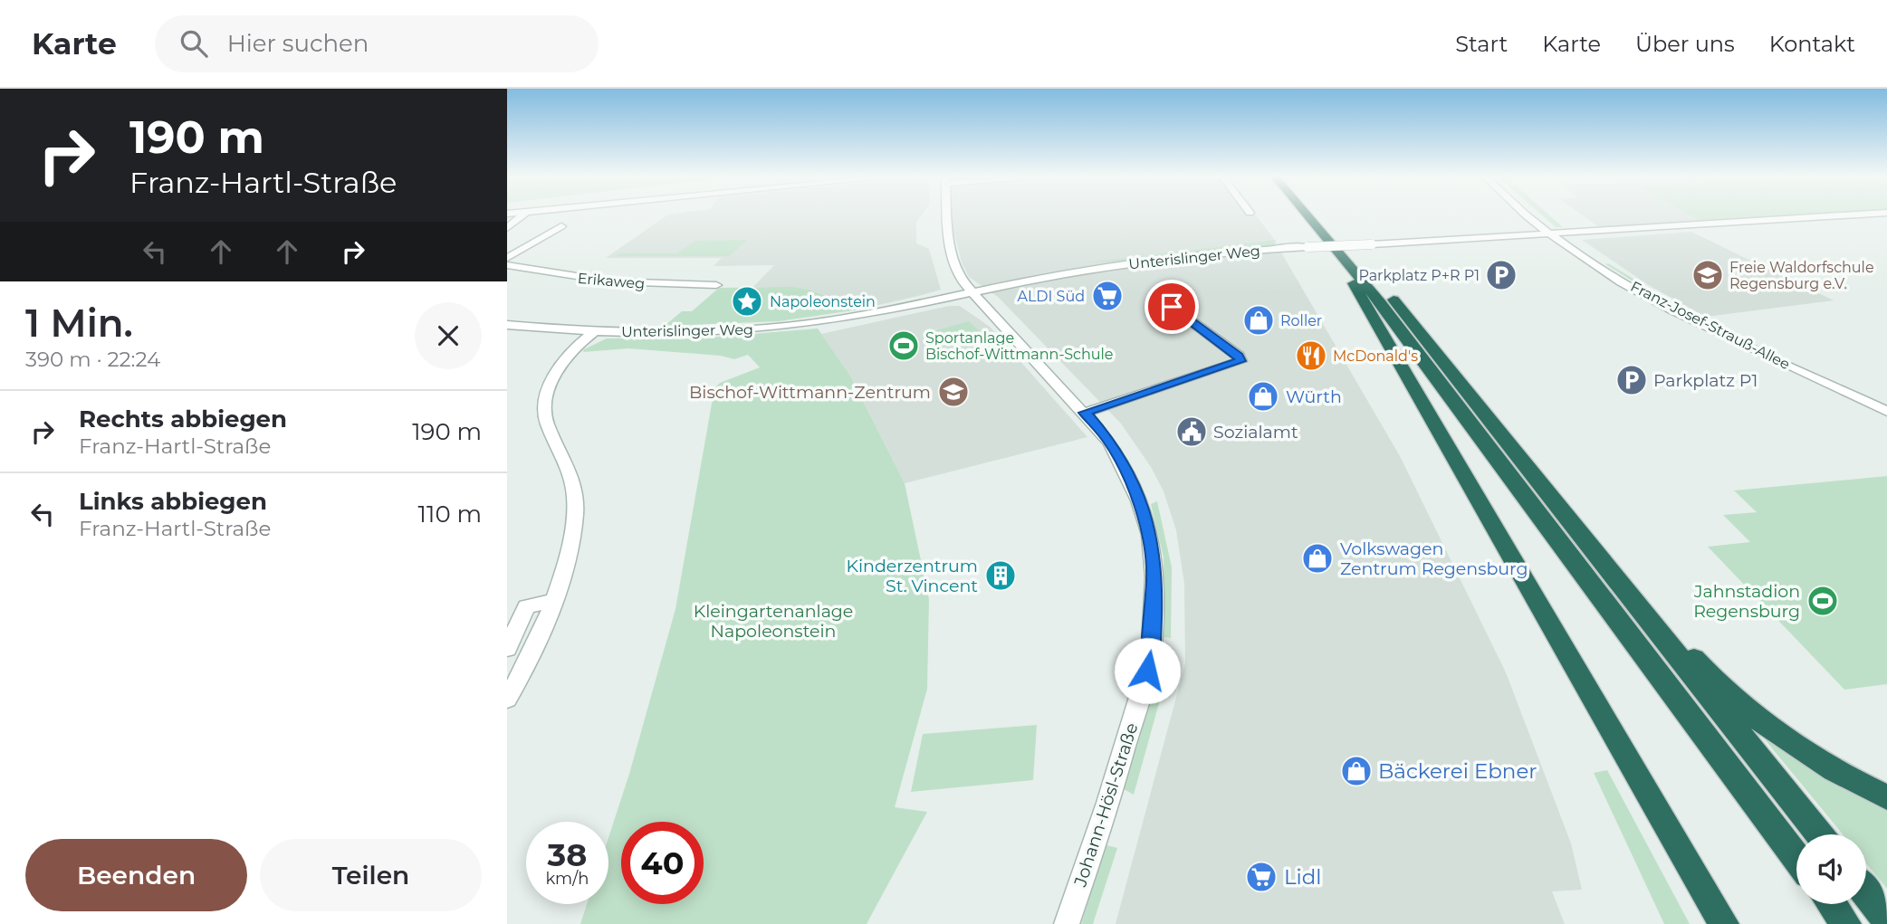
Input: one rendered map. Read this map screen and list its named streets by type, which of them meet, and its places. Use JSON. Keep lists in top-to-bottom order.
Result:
{
  "streets": {
    "street": [
      "Unterislinger Weg",
      "Erikaweg",
      "Franz-Josef-Strauß-Allee",
      "Johann-Hösl-Straße"
    ]
  },
  "crossings": [
    ["Unterislinger Weg", "Franz-Josef-Strauß-Allee"],
    ["Unterislinger Weg", "Johann-Hösl-Straße"]
  ],
  "parks": ["Kleingartenanlage Napoleonstein"],
  "places": {
    "parking": ["Parkplatz P+R P1", "Parkplatz P1"],
    "school or university": ["Freie Waldorfschule Regensburg e.V.", "Bischof-Wittmann-Zentrum"],
    "supermarket": ["ALDI Süd", "Lidl"],
    "place": ["Napoleonstein"],
    "shop": [
      "Roller",
      "Würth",
      "Volkswagen Zentrum Regensburg",
      "Bäckerei Ebner"
    ],
    "sports": ["Sportanlage Bischof-Wittmann-Schule", "Jahnstadion Regensburg"],
    "restaurant": ["McDonald's"],
    "public building": ["Sozialamt"],
    "building": ["Kinderzentrum St. Vincent"]
  },
  "page": {
    "header": "Karte",
    "search": "Hier suchen",
    "nav": [
      "Start",
      "Karte",
      "Über uns",
      "Kontakt"
    ],
    "turn": ["190 m", "Franz-Hartl-Straße"],
    "heading": ["1 Min.", "390 m · 22:24"],
    "list": [
      {
        "name": "Rechts abbiegen",
        "note": "Franz-Hartl-Straße",
        "value": "190 m"
      },
      {
        "name": "Links abbiegen",
        "note": "Franz-Hartl-Straße",
        "value": "110 m"
      }
    ],
    "speed": "38 km/h",
    "limit": "40",
    "buttons": ["Beenden", "Teilen"]
  }
}
